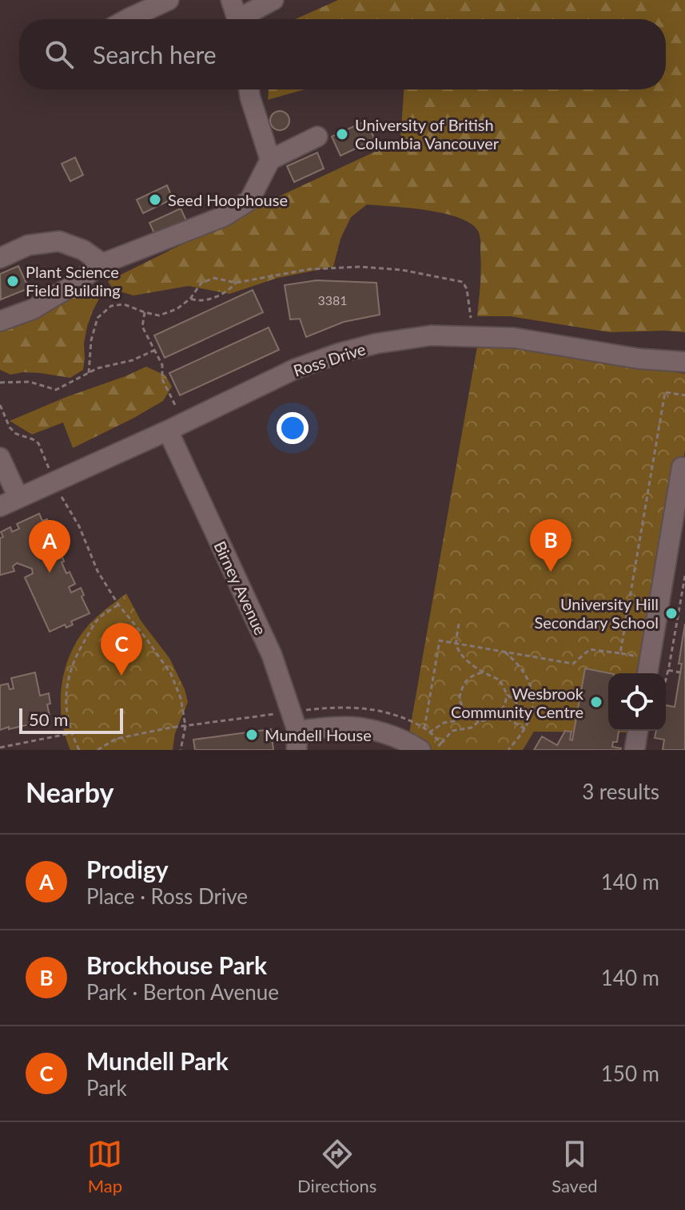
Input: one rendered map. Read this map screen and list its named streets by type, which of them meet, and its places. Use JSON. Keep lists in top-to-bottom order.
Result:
{
  "streets": {
    "street": ["Ross Drive", "Birney Avenue"]
  },
  "crossings": [
    ["Ross Drive", "Birney Avenue"]
  ],
  "places": [
    "University of British Columbia Vancouver",
    "Seed Hoophouse",
    "Plant Science Field Building",
    "University Hill Secondary School",
    "Wesbrook Community Centre",
    "Mundell House"
  ],
  "house_numbers": ["3381"],
  "scale_bar": "50 m",
  "page": {
    "search": "Search here",
    "pins": ["B", "A", "C"],
    "scale": "50 m",
    "heading": ["Nearby", "3 results"],
    "list": [
      {
        "mark": "A",
        "name": "Prodigy",
        "note": "Place · Ross Drive",
        "value": "140 m"
      },
      {
        "mark": "B",
        "name": "Brockhouse Park",
        "note": "Park · Berton Avenue",
        "value": "140 m"
      },
      {
        "mark": "C",
        "name": "Mundell Park",
        "note": "Park",
        "value": "150 m"
      }
    ],
    "nav": ["Map", "Directions", "Saved"]
  }
}
